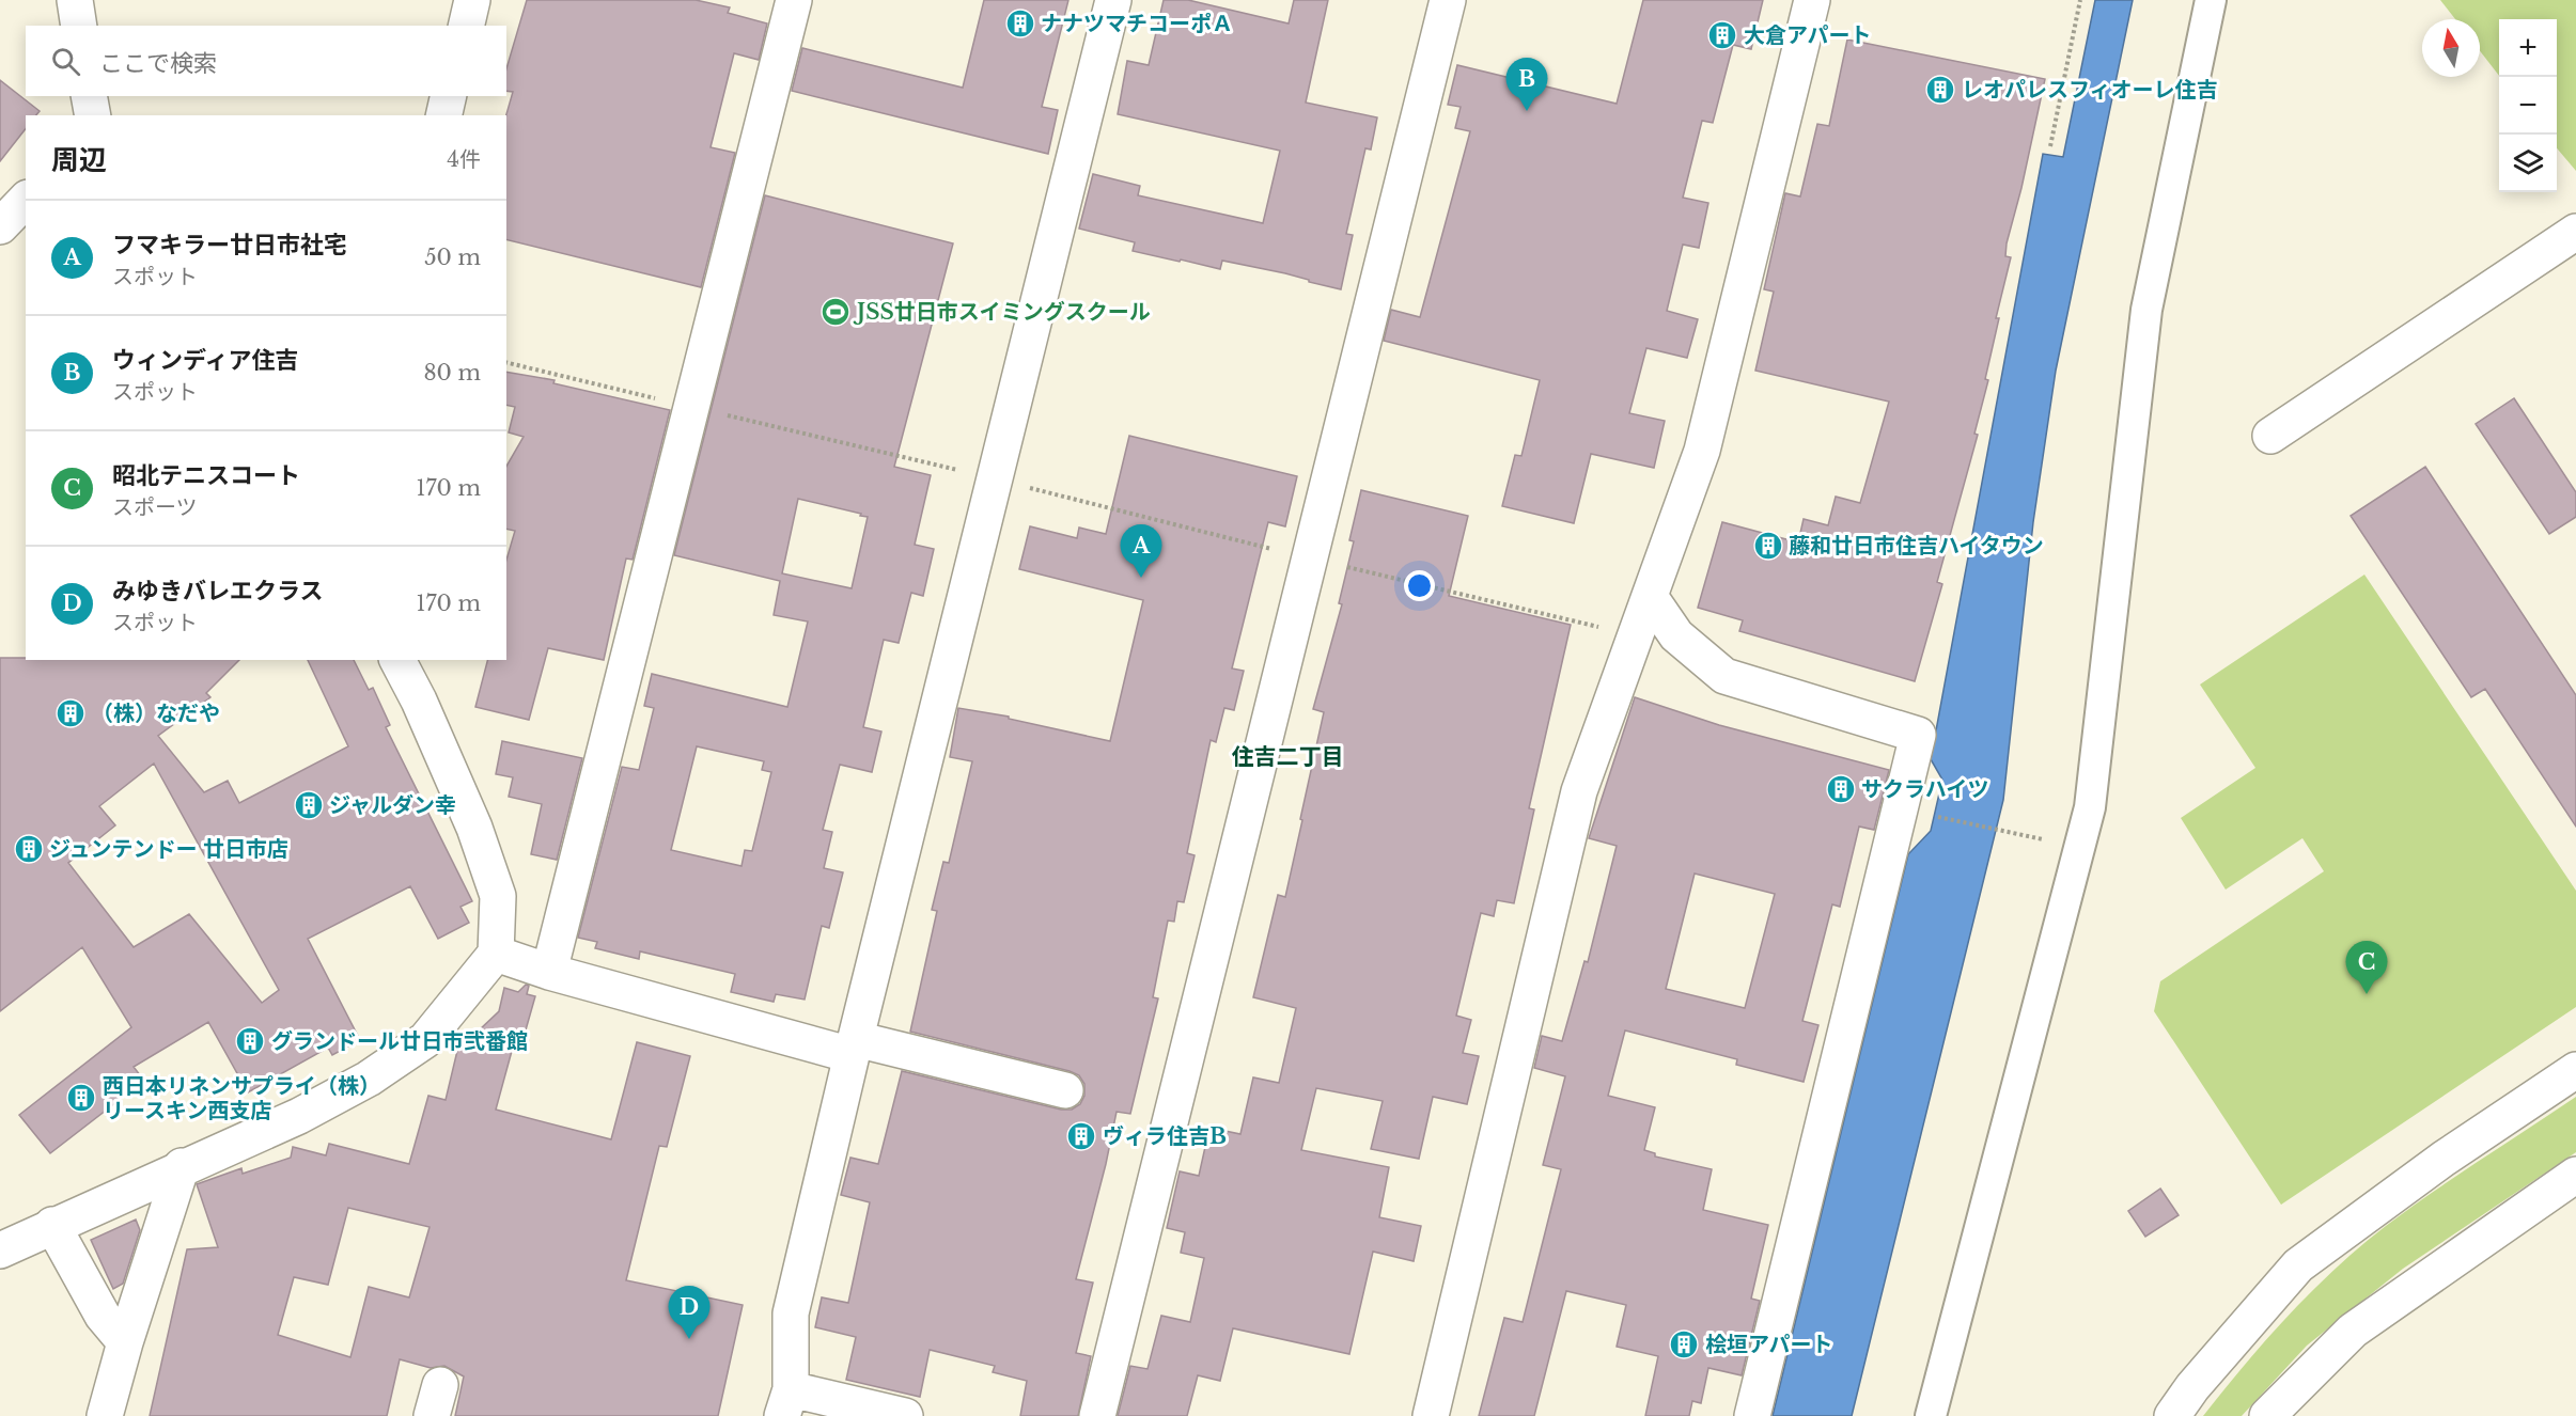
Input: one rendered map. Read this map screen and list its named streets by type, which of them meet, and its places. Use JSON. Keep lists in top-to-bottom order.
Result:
{
  "districts": ["住吉二丁目"],
  "places": {
    "building": [
      "ナナツマチコーポＡ",
      "大倉アパート",
      "レオパレスフィオーレ住吉",
      "藤和廿日市住吉ハイタウン",
      "（株）なだや",
      "サクラハイツ",
      "ジャルダン幸",
      "ジュンテンドー 廿日市店",
      "グランドール廿日市弐番館",
      "西日本リネンサプライ（株） リースキン西支店",
      "ヴィラ住吉B",
      "桧垣アパート"
    ],
    "sports": ["JSS廿日市スイミングスクール"]
  },
  "north": "top",
  "page": {
    "map_buttons": ["+", "−"],
    "search": "ここで検索",
    "pins": [
      "B",
      "A",
      "C",
      "D"
    ],
    "heading": ["周辺", "4件"],
    "list": [
      {
        "mark": "A",
        "name": "フマキラー廿日市社宅",
        "note": "スポット",
        "value": "50 m"
      },
      {
        "mark": "B",
        "name": "ウィンディア住吉",
        "note": "スポット",
        "value": "80 m"
      },
      {
        "mark": "C",
        "name": "昭北テニスコート",
        "note": "スポーツ",
        "value": "170 m"
      },
      {
        "mark": "D",
        "name": "みゆきバレエクラス",
        "note": "スポット",
        "value": "170 m"
      }
    ]
  }
}
